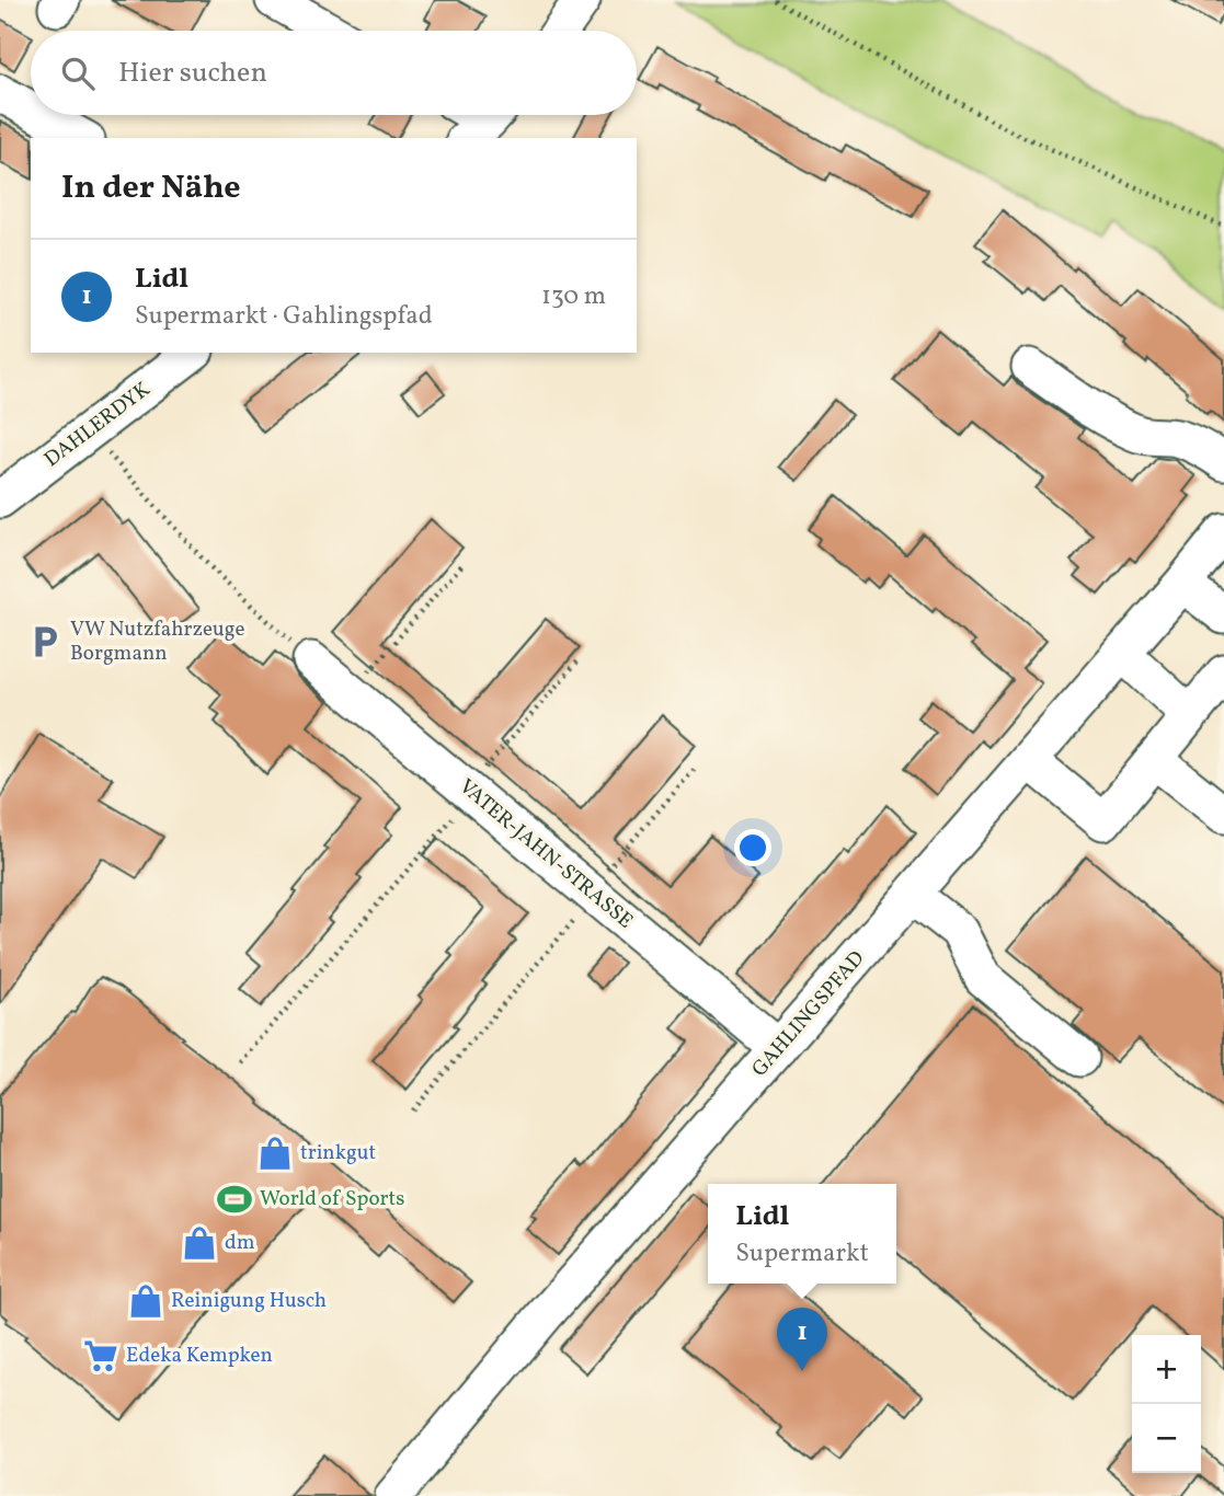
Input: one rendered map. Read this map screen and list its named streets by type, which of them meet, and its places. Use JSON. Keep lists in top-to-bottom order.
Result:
{
  "streets": {
    "street": ["DAHLERDYK", "VATER-JAHN-STRASSE", "GAHLINGSPFAD"]
  },
  "crossings": [
    ["VATER-JAHN-STRASSE", "GAHLINGSPFAD"]
  ],
  "places": {
    "parking": ["VW Nutzfahrzeuge Borgmann"],
    "shop": ["trinkgut", "dm", "Reinigung Husch"],
    "sports": ["World of Sports"],
    "supermarket": ["Edeka Kempken"]
  },
  "page": {
    "search": "Hier suchen",
    "heading": "In der Nähe",
    "list": [
      {
        "mark": "1",
        "name": "Lidl",
        "note": "Supermarkt · Gahlingspfad",
        "value": "130 m"
      }
    ],
    "popup": ["Lidl", "Supermarkt"],
    "pins": "1",
    "map_buttons": ["+", "−"]
  }
}
